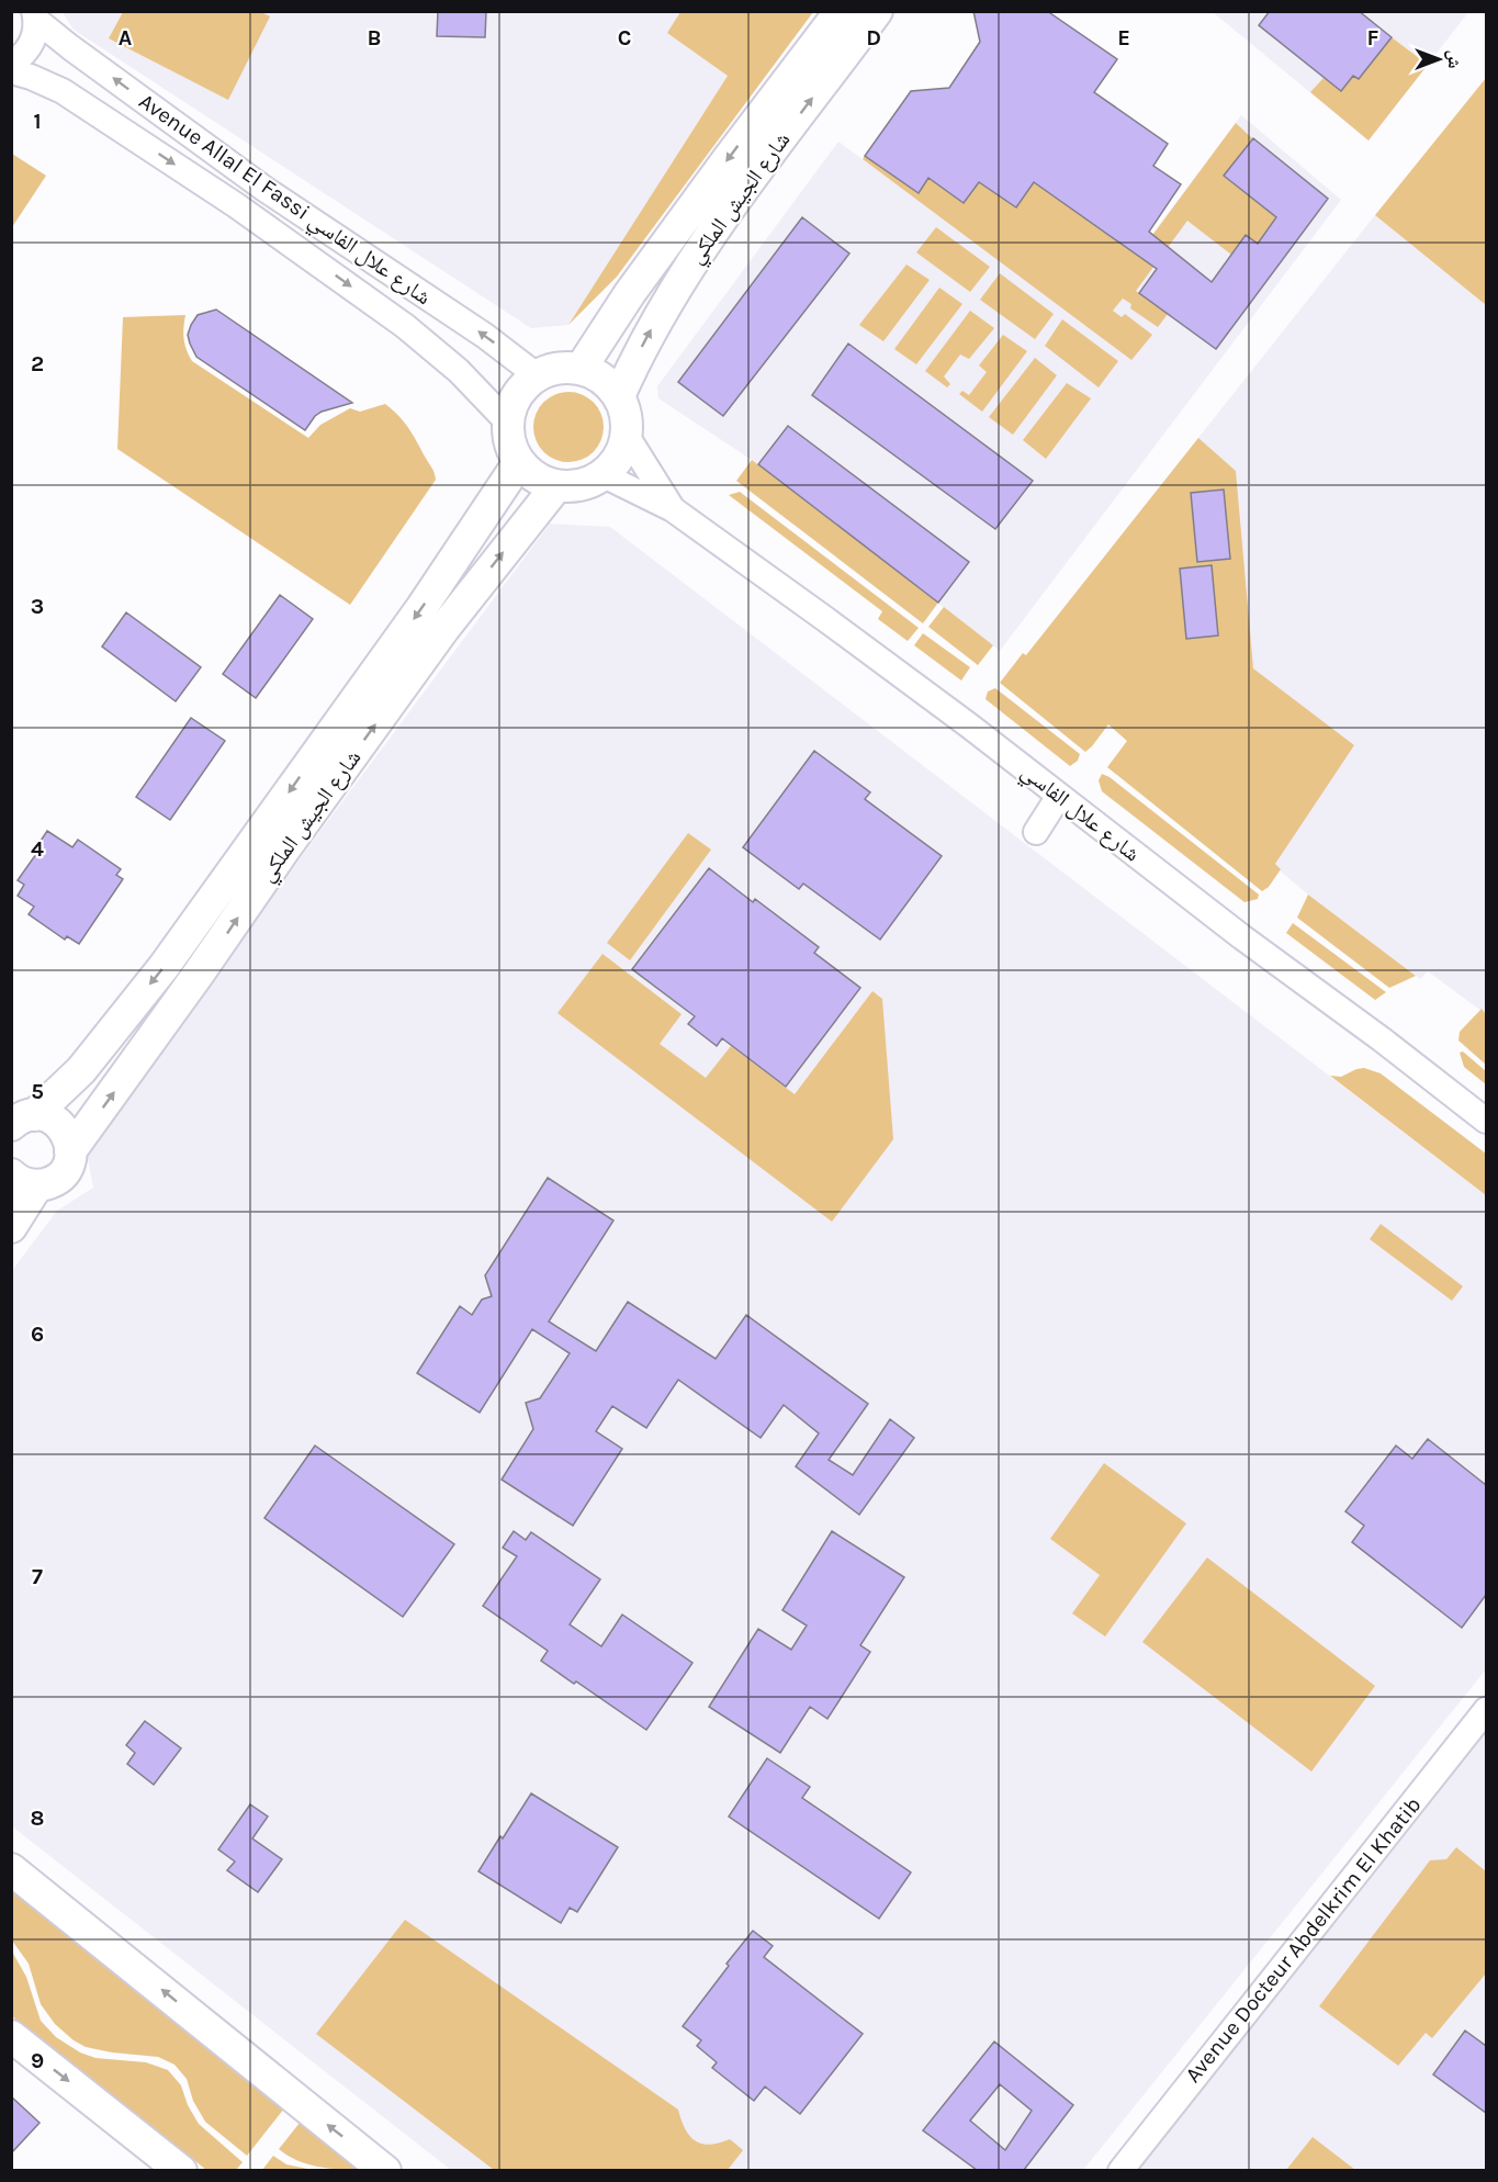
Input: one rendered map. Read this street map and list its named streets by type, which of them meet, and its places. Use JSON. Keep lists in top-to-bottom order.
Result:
{
  "streets": {
    "main road": ["شارع الجيش الملكي"],
    "street": ["Avenue Allal El Fassi شارع علال الفاسي", "شارع علال الفاسي", "Avenue Docteur Abdelkrim El Khatib"]
  },
  "crossings": [
    ["شارع الجيش الملكي", "Avenue Allal El Fassi شارع علال الفاسي"],
    ["شارع الجيش الملكي", "شارع علال الفاسي"],
    ["Avenue Allal El Fassi شارع علال الفاسي", "شارع علال الفاسي"]
  ],
  "north": "right",
  "grid": {
    "columns": [
      "A",
      "B",
      "C",
      "D",
      "E",
      "F"
    ],
    "rows": [
      "1",
      "2",
      "3",
      "4",
      "5",
      "6",
      "7",
      "8",
      "9"
    ]
  }
}
